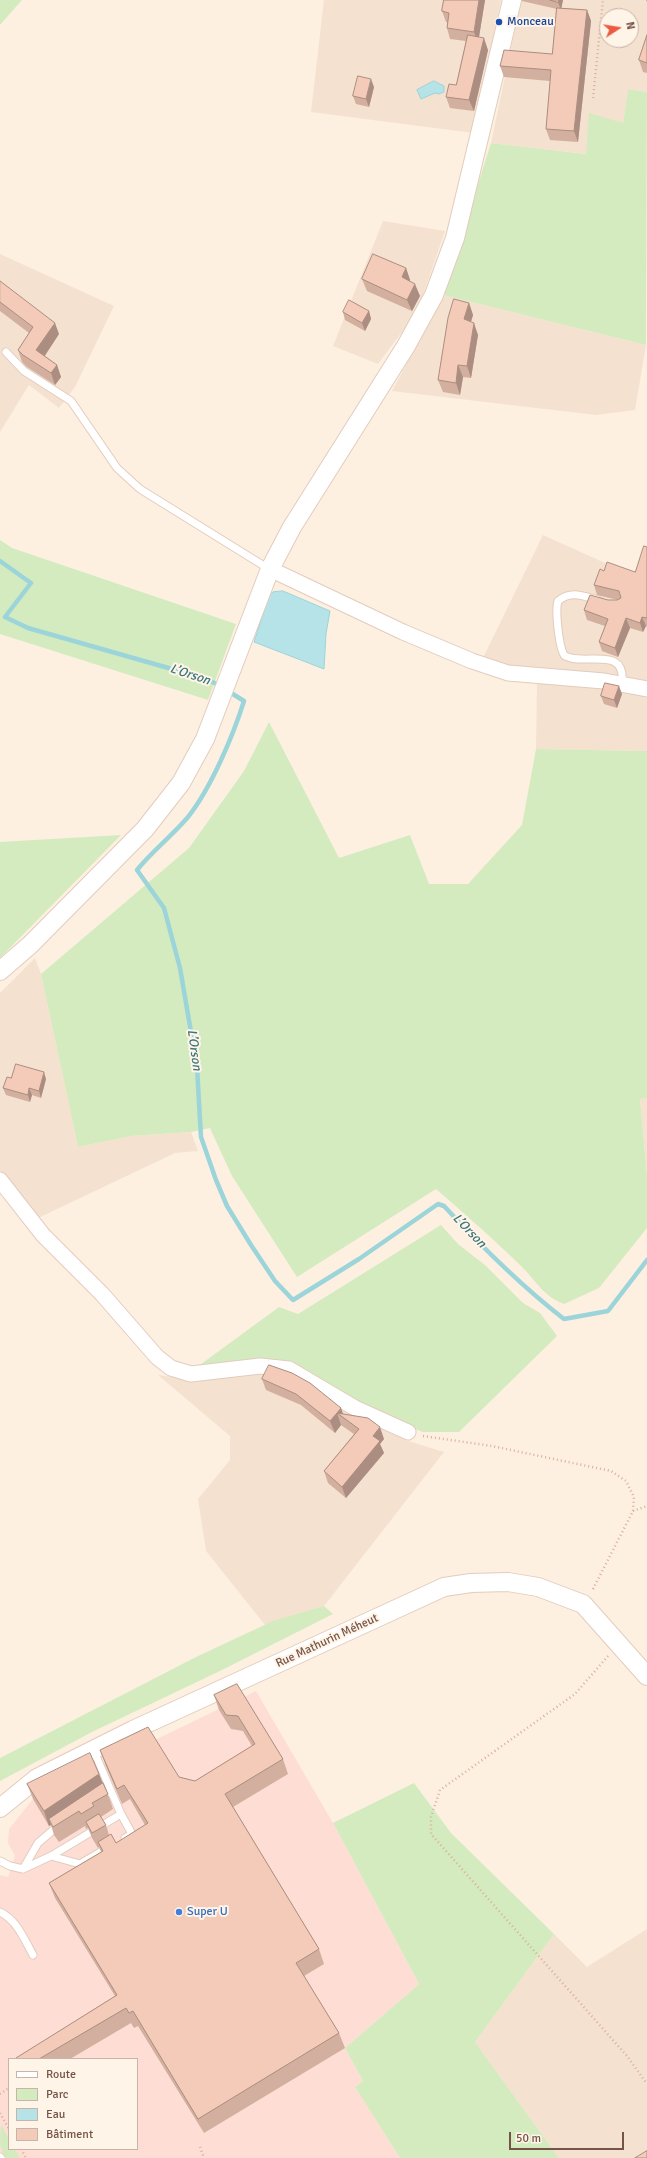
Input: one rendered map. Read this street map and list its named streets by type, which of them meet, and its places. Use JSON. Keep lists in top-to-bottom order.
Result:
{
  "streets": {
    "street": ["Rue Mathurin Méheut"]
  },
  "water": ["L’Orson"],
  "places": ["Monceau", "Super U"],
  "legend": [
    "Route",
    "Parc",
    "Eau",
    "Bâtiment"
  ],
  "scale_bar": "50 m",
  "north": "right"
}
